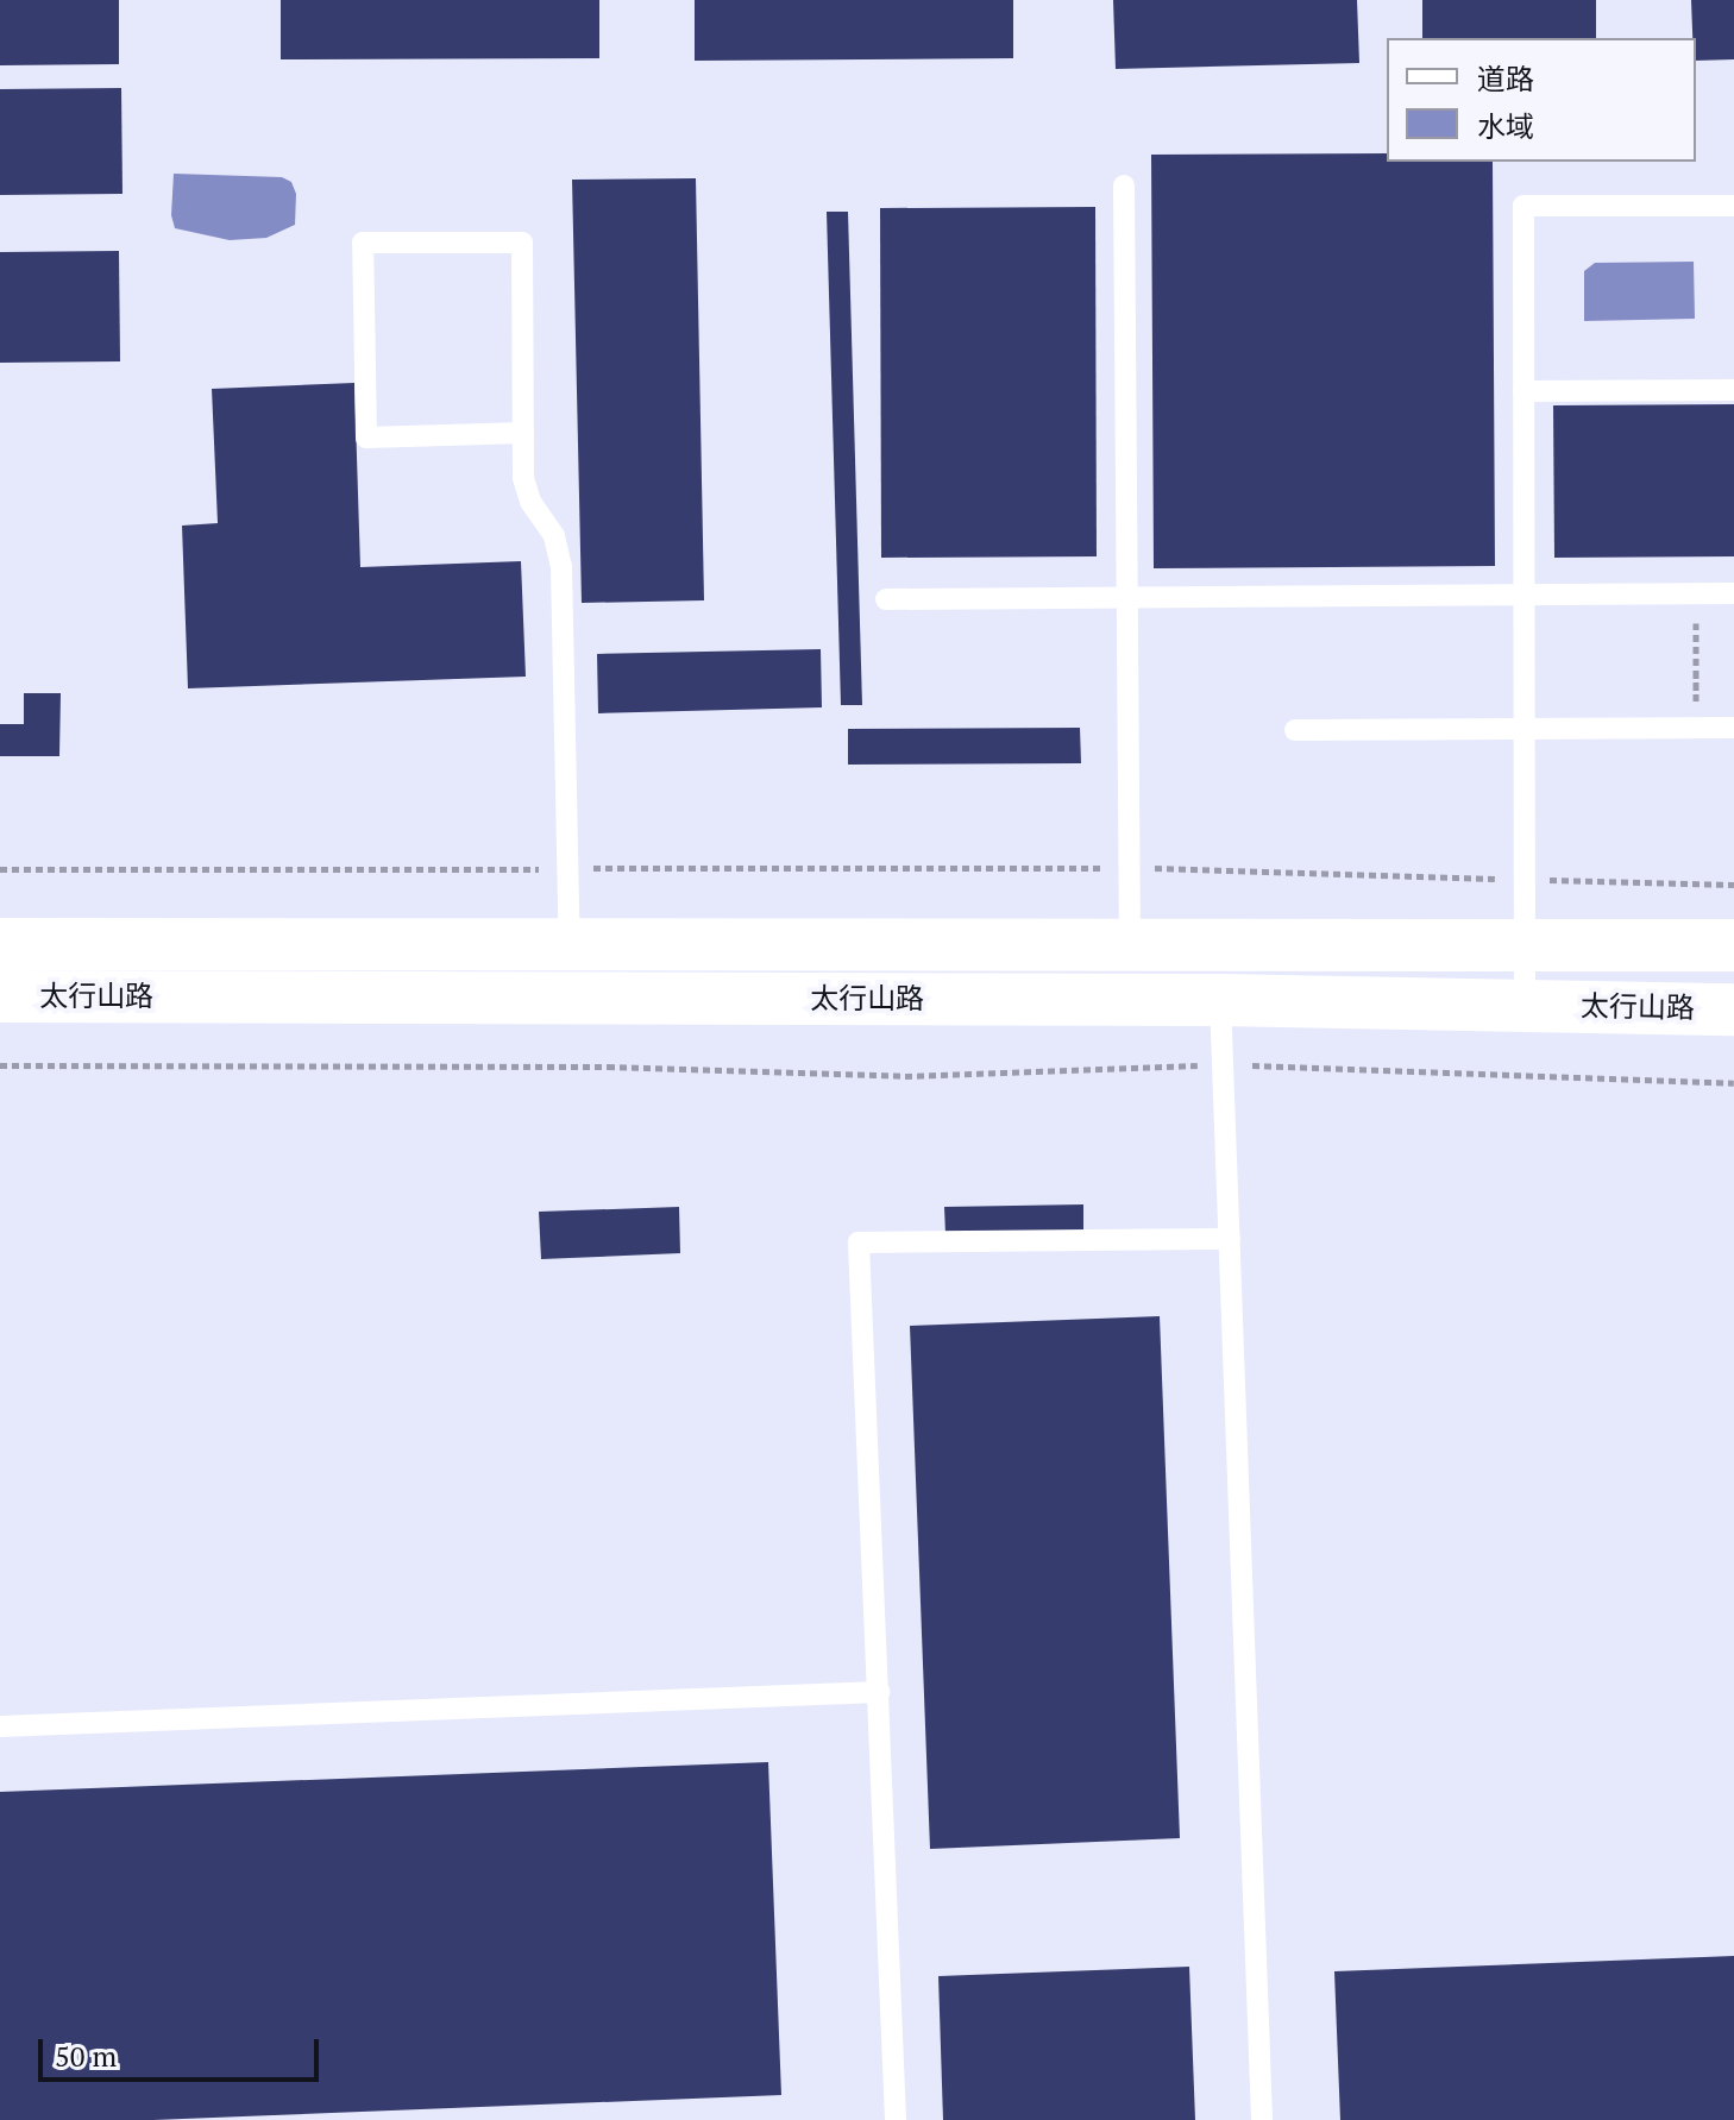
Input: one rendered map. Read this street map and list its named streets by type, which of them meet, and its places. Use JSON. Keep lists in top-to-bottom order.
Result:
{
  "streets": {
    "street": ["太行山路"]
  },
  "legend": ["道路", "水域"],
  "scale_bar": "50 m"
}
